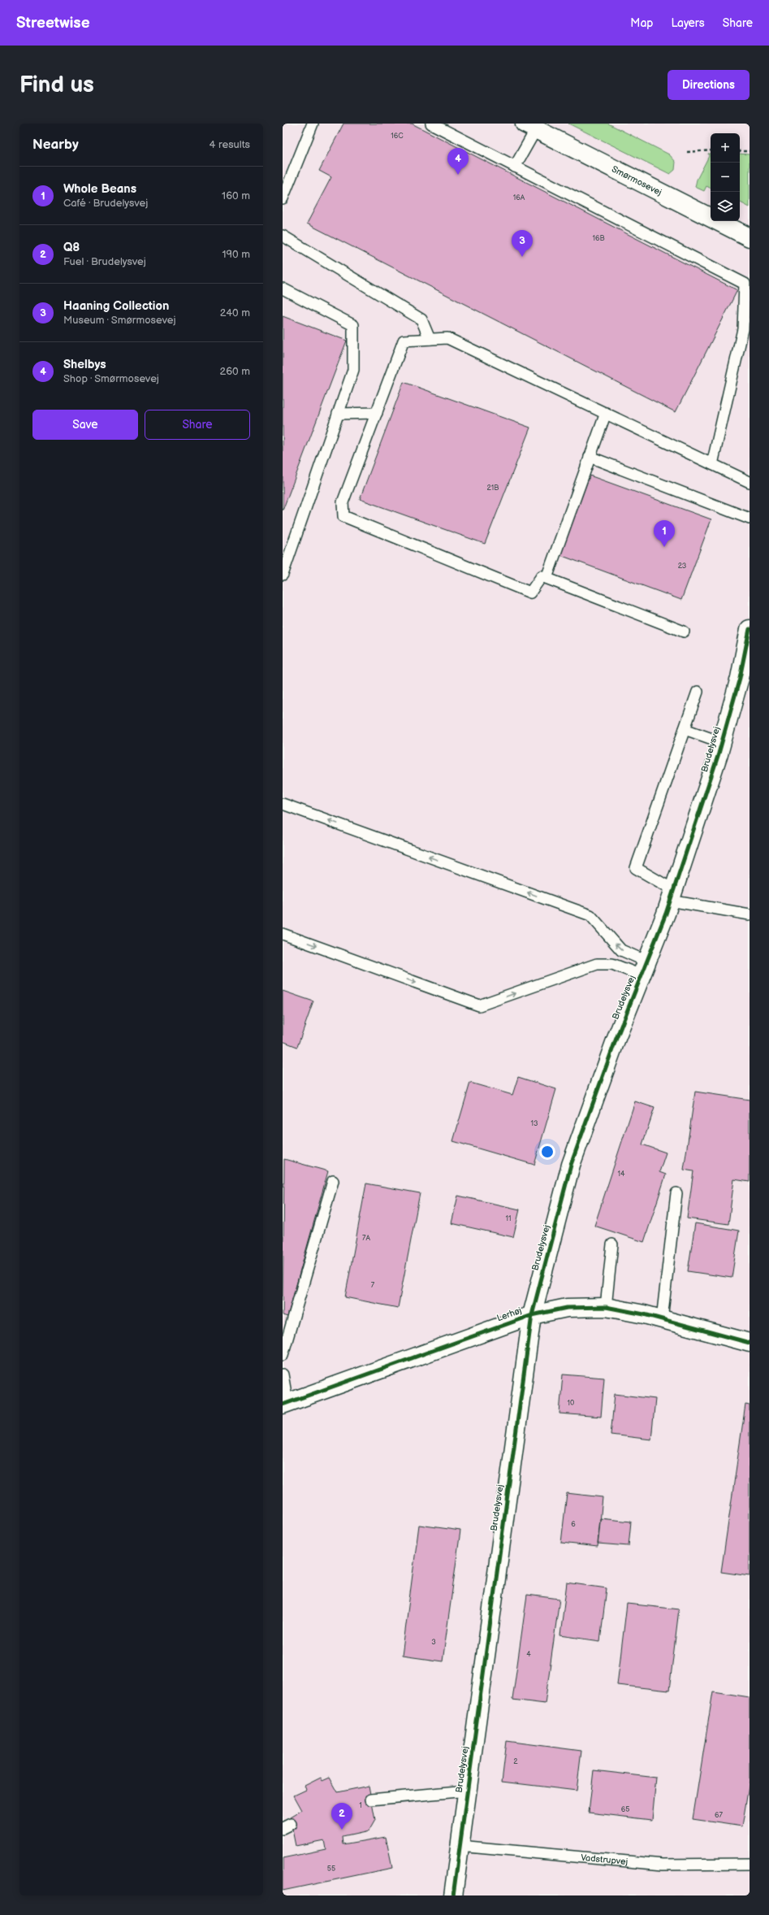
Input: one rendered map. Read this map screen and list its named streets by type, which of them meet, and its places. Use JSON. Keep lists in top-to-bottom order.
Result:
{
  "streets": {
    "street": ["Smørmosevej", "Brudelysvej", "Lerhøj"],
    "lane": ["Vadstrupvej"]
  },
  "crossings": [
    ["Brudelysvej", "Lerhøj"],
    ["Brudelysvej", "Vadstrupvej"]
  ],
  "house_numbers": [
    "16C",
    "16A",
    "16B",
    "21B",
    "23",
    "13",
    "14",
    "11",
    "7A",
    "7",
    "10",
    "6",
    "3",
    "4",
    "2",
    "1",
    "65",
    "67",
    "55"
  ],
  "page": {
    "header": "Streetwise",
    "nav": ["Map", "Layers", "Share"],
    "buttons": [
      "Directions",
      ["Save", "Share"]
    ],
    "title": "Find us",
    "heading": ["Nearby", "4 results"],
    "map_buttons": ["+", "−"],
    "pins": [
      "4",
      "3",
      "1",
      "2"
    ],
    "list": [
      {
        "mark": "1",
        "name": "Whole Beans",
        "note": "Café · Brudelysvej",
        "value": "160 m"
      },
      {
        "mark": "2",
        "name": "Q8",
        "note": "Fuel · Brudelysvej",
        "value": "190 m"
      },
      {
        "mark": "3",
        "name": "Haaning Collection",
        "note": "Museum · Smørmosevej",
        "value": "240 m"
      },
      {
        "mark": "4",
        "name": "Shelbys",
        "note": "Shop · Smørmosevej",
        "value": "260 m"
      }
    ]
  }
}
